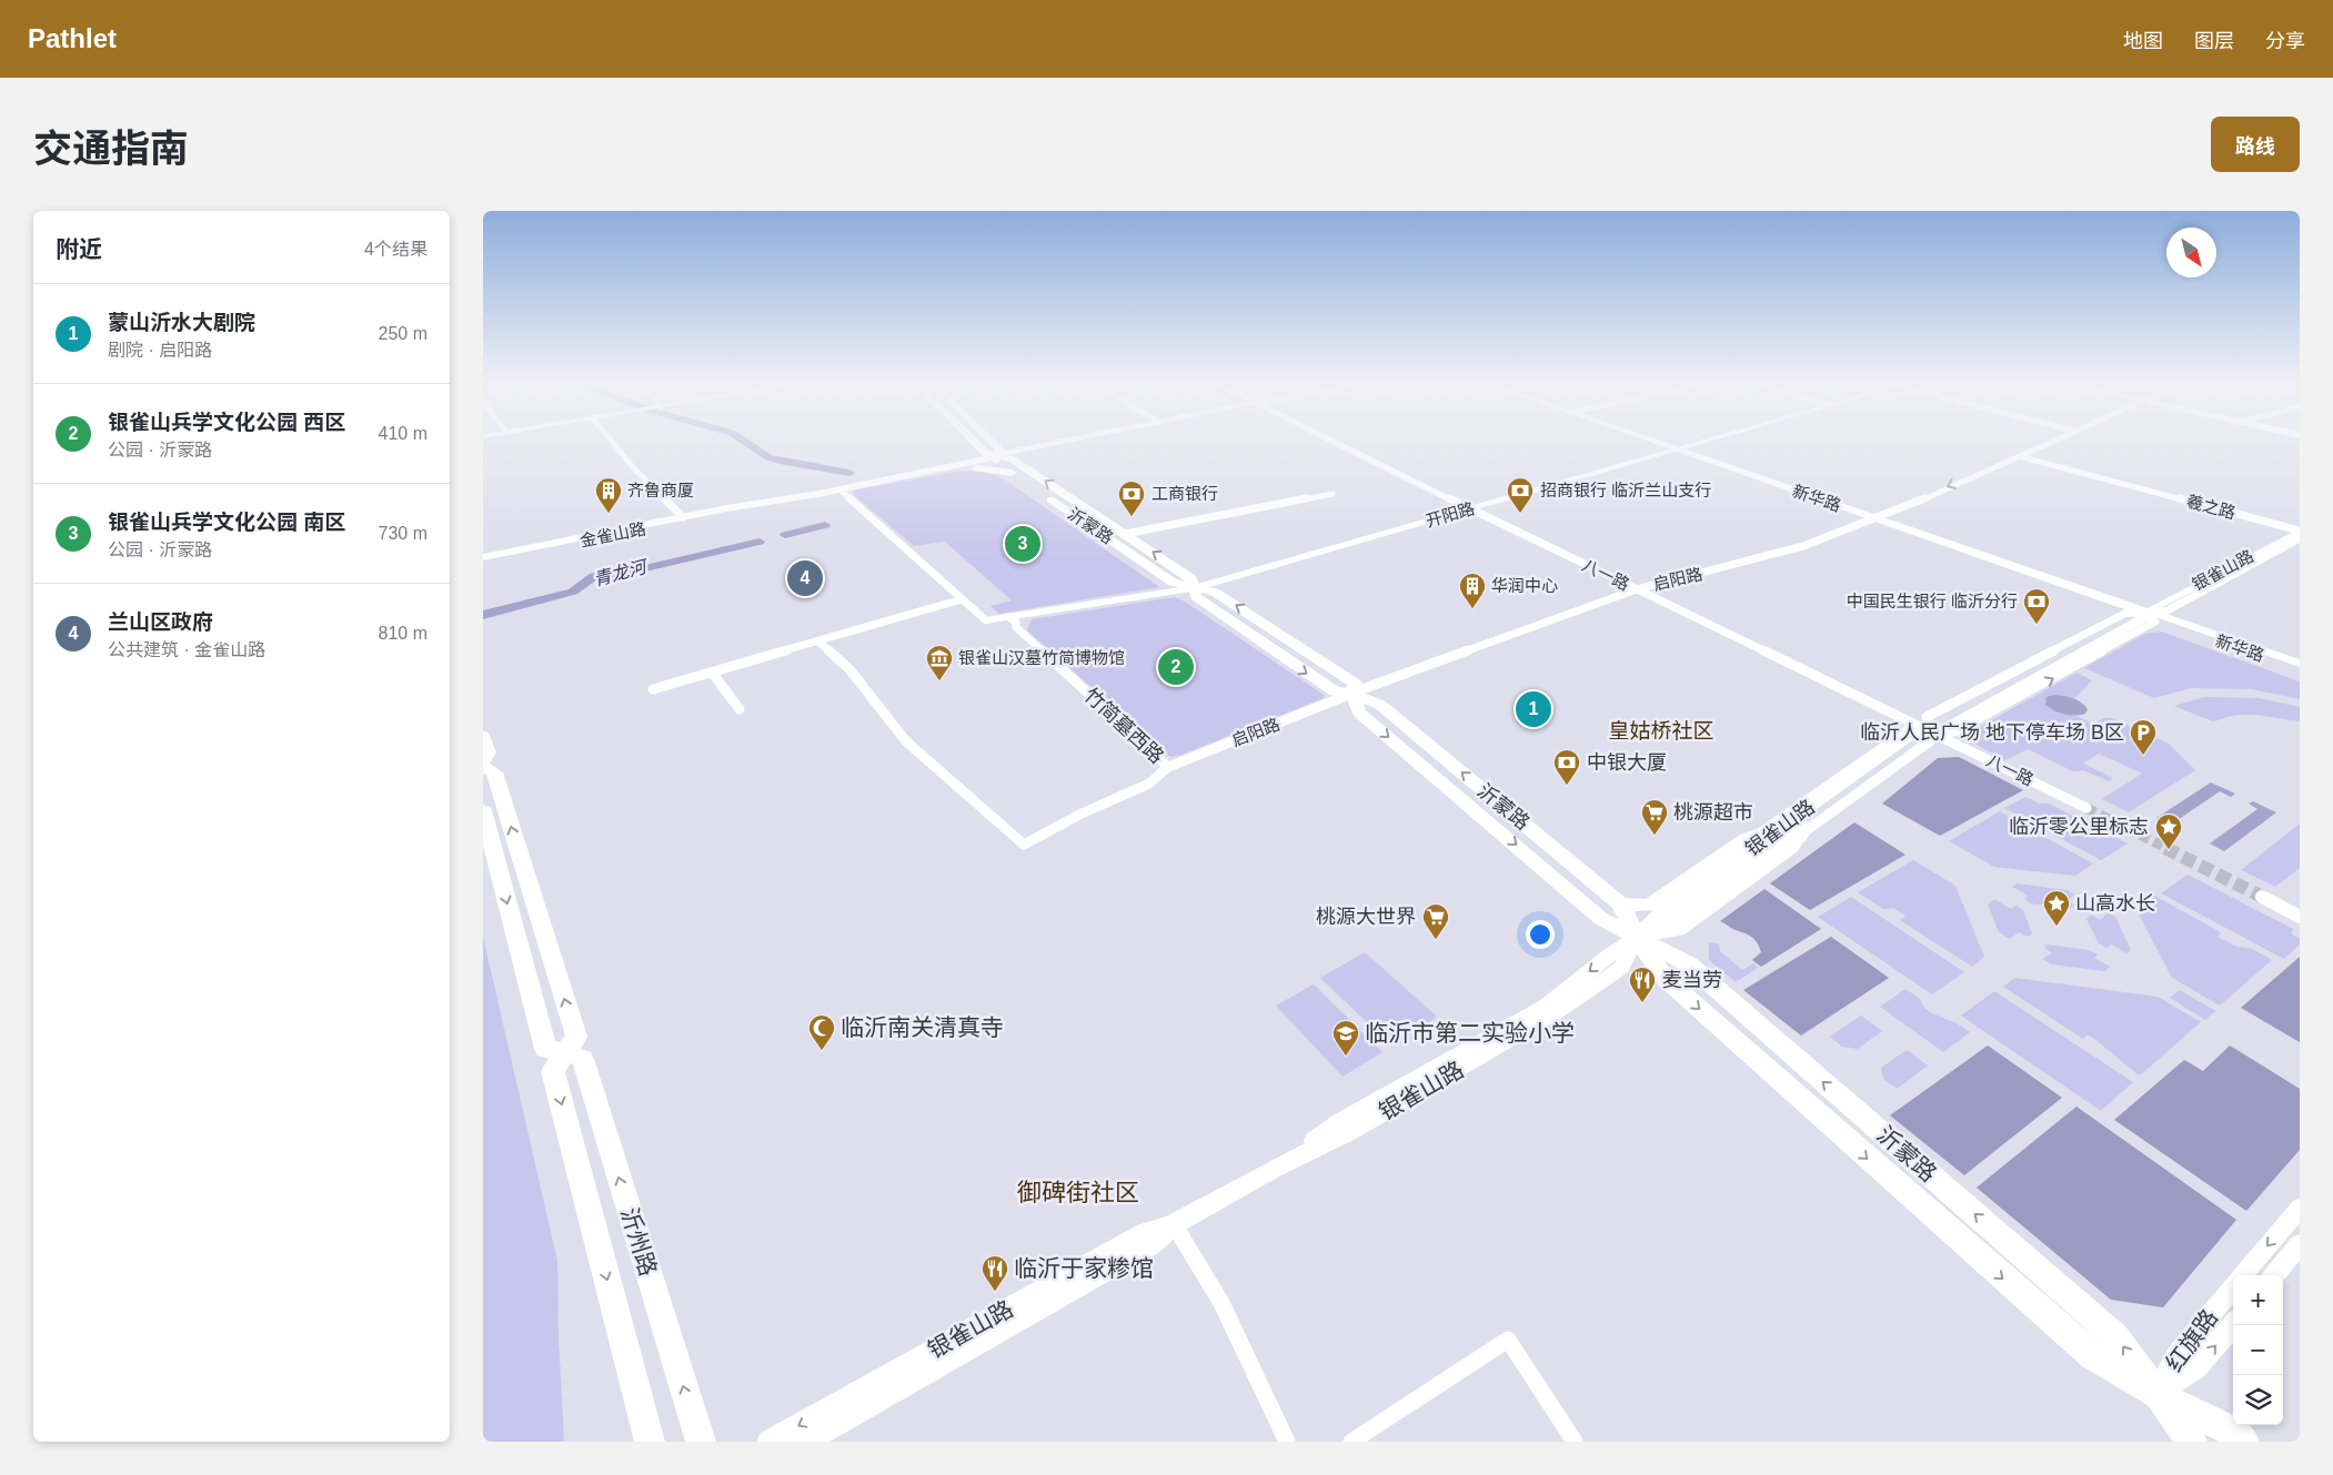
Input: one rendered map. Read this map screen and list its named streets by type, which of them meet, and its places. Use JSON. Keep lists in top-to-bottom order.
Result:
{
  "streets": {
    "main road": [
      "新华路",
      "沂蒙路",
      "金雀山路",
      "银雀山路",
      "沂州路"
    ],
    "street": [
      "羲之路",
      "开阳路",
      "八一路",
      "启阳路",
      "竹简墓西路",
      "红旗路"
    ]
  },
  "crossings": [
    ["新华路", "开阳路"],
    ["新华路", "银雀山路"],
    ["新华路", "启阳路"],
    ["羲之路", "银雀山路"],
    ["羲之路", "启阳路"],
    ["开阳路", "沂蒙路"],
    ["开阳路", "八一路"],
    ["开阳路", "竹简墓西路"],
    ["沂蒙路", "金雀山路"],
    ["沂蒙路", "银雀山路"],
    ["沂蒙路", "启阳路"],
    ["沂蒙路", "红旗路"],
    ["银雀山路", "八一路"],
    ["八一路", "启阳路"],
    ["启阳路", "竹简墓西路"]
  ],
  "districts": ["皇姑桥社区", "御碑街社区"],
  "water": ["青龙河"],
  "places": {
    "building": ["齐鲁商厦", "华润中心"],
    "bank": [
      "招商银行 临沂兰山支行",
      "工商银行",
      "中国民生银行 临沂分行",
      "中银大厦"
    ],
    "museum": ["银雀山汉墓竹简博物馆"],
    "parking": ["临沂人民广场 地下停车场 B区"],
    "supermarket": ["桃源超市", "桃源大世界"],
    "place": ["临沂零公里标志", "山高水长"],
    "restaurant": ["麦当劳", "临沂于家糁馆"],
    "mosque": ["临沂南关清真寺"],
    "school or university": ["临沂市第二实验小学"]
  },
  "north": "bottom right",
  "page": {
    "header": "Pathlet",
    "nav": ["地图", "图层", "分享"],
    "title": "交通指南",
    "buttons": "路线",
    "heading": ["附近", "4个结果"],
    "list": [
      {
        "mark": "1",
        "name": "蒙山沂水大剧院",
        "note": "剧院 · 启阳路",
        "value": "250 m"
      },
      {
        "mark": "2",
        "name": "银雀山兵学文化公园 西区",
        "note": "公园 · 沂蒙路",
        "value": "410 m"
      },
      {
        "mark": "3",
        "name": "银雀山兵学文化公园 南区",
        "note": "公园 · 沂蒙路",
        "value": "730 m"
      },
      {
        "mark": "4",
        "name": "兰山区政府",
        "note": "公共建筑 · 金雀山路",
        "value": "810 m"
      }
    ],
    "pins": [
      "3",
      "4",
      "2",
      "1"
    ],
    "map_buttons": ["+", "−"]
  }
}
